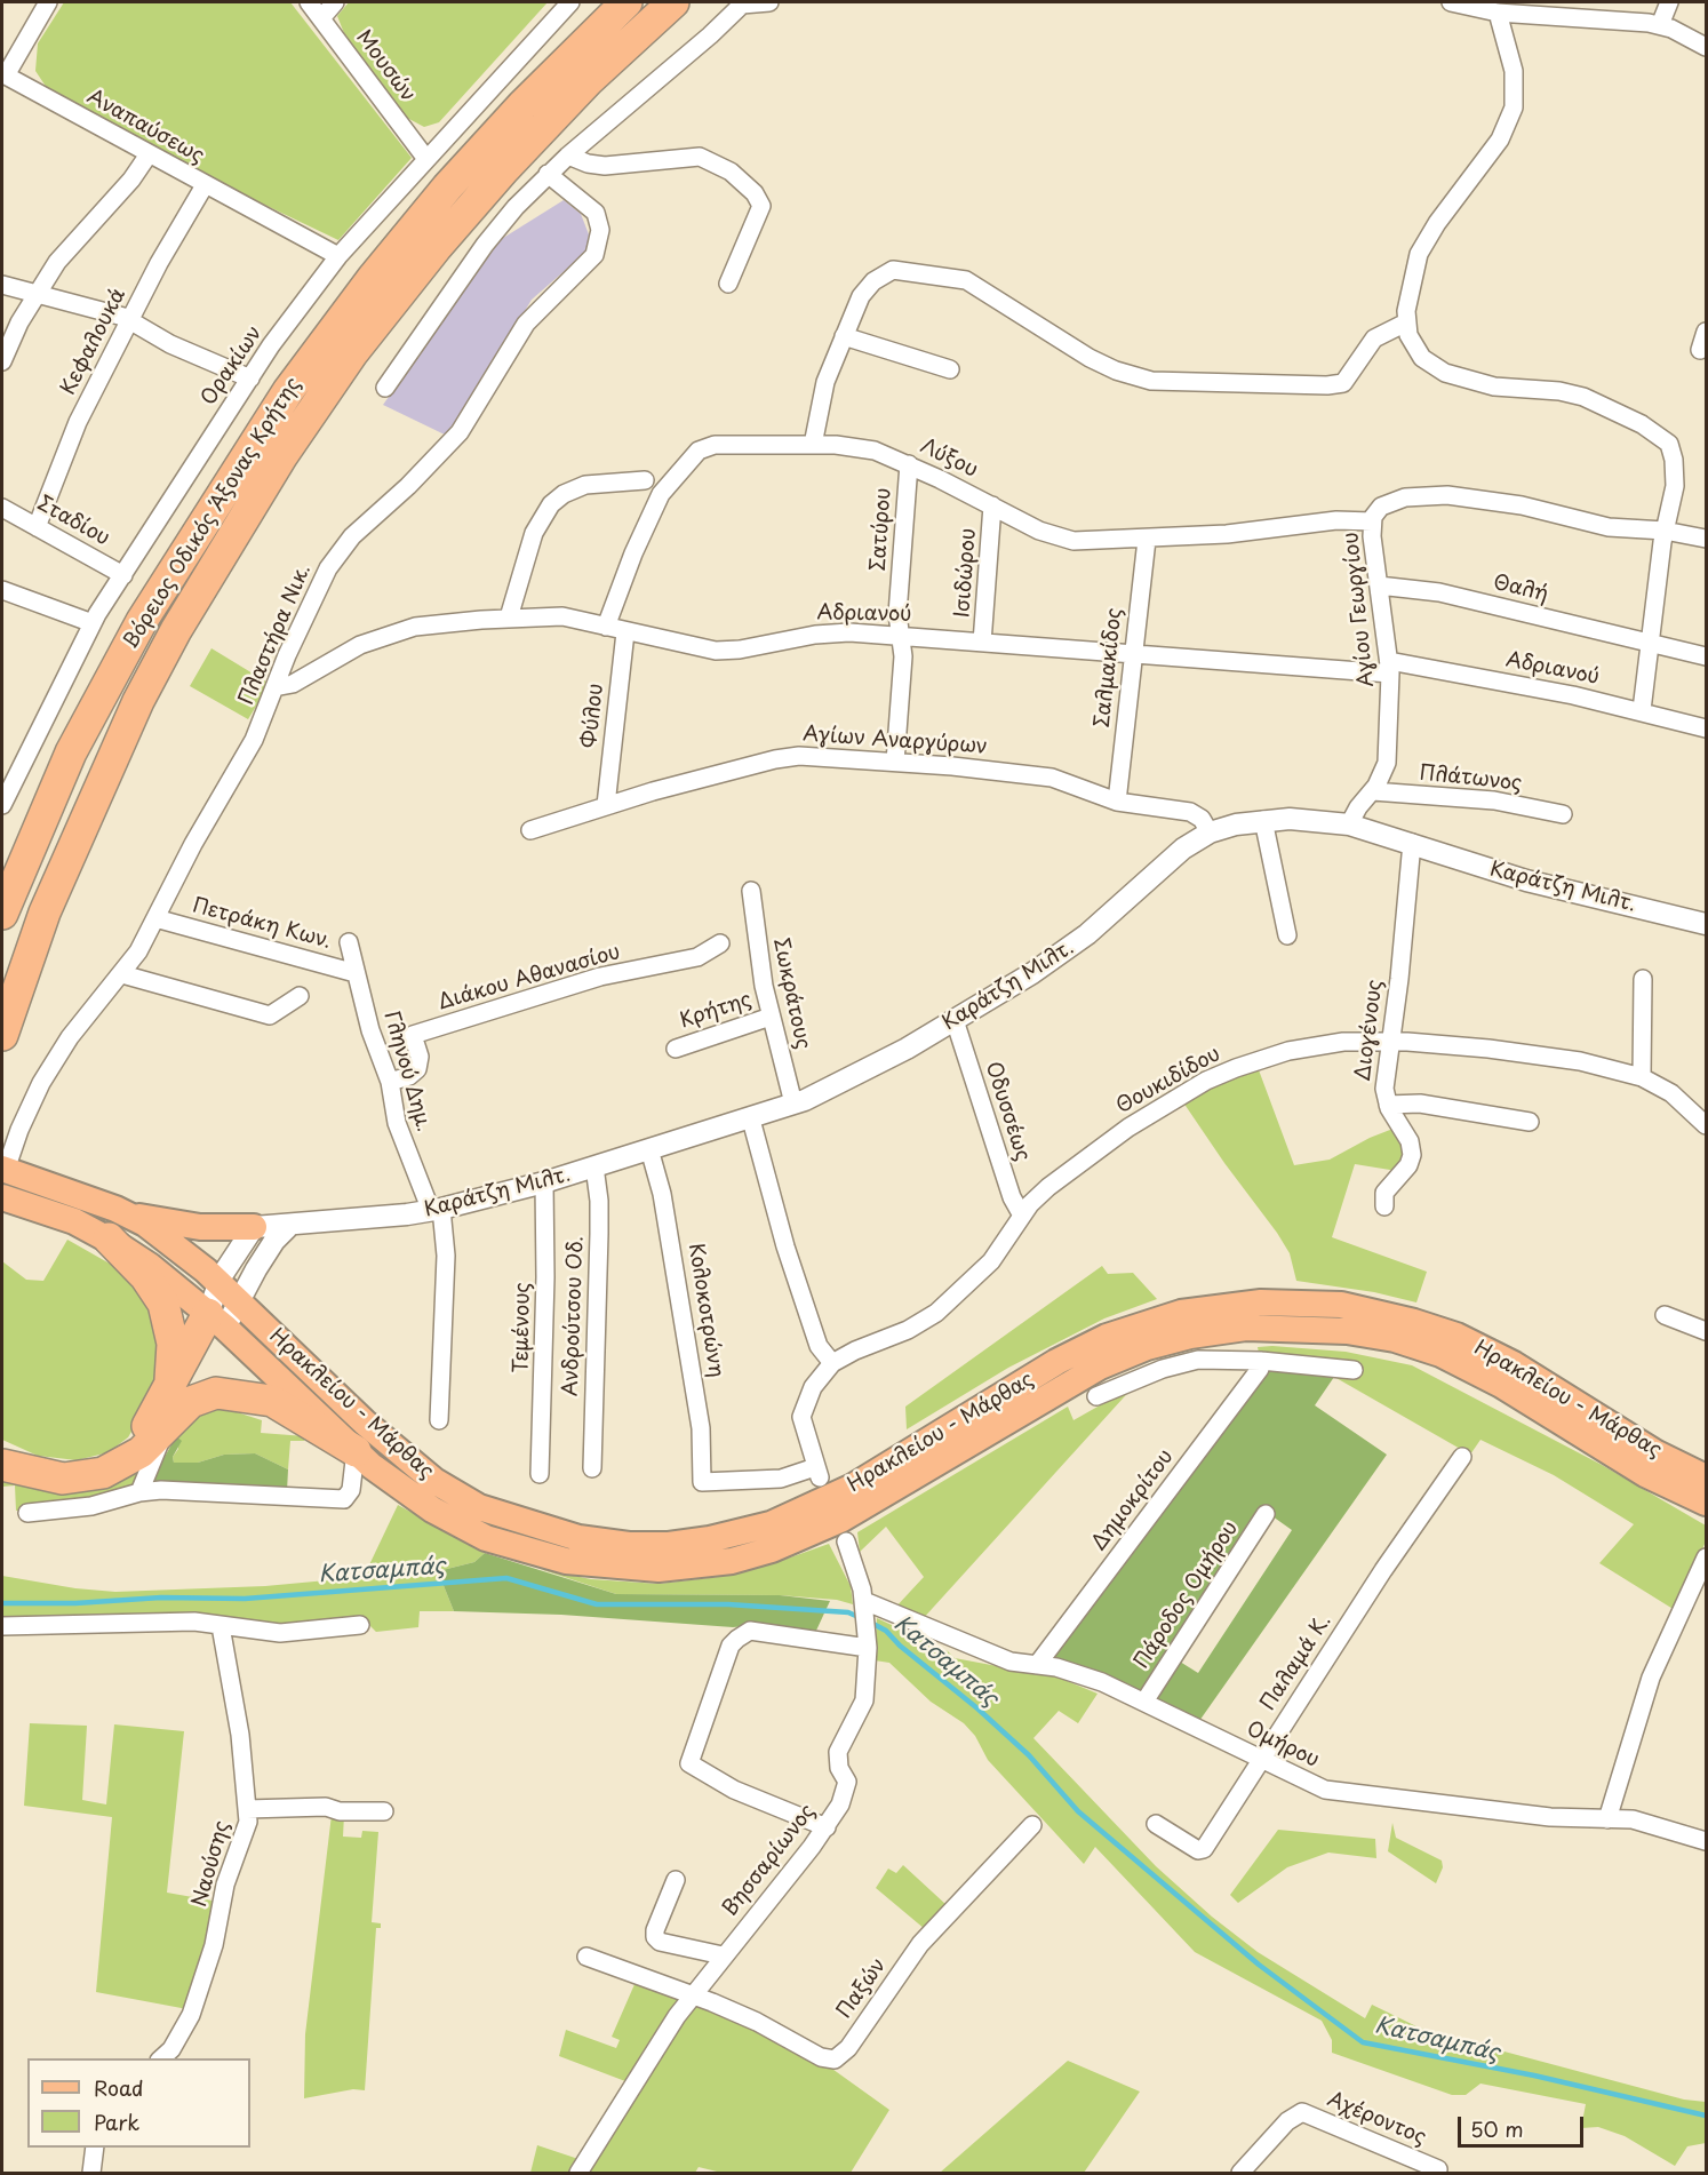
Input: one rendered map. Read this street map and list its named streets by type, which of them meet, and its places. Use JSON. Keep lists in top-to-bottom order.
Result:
{
  "streets": {
    "highway": ["Βόρειος Οδικός Άξονας Κρήτης"],
    "main road": ["Ηρακλείου - Μάρθας"],
    "street": [
      "Μουσών",
      "Αναπαύσεως",
      "Κεφαλουκά",
      "Ορακίων",
      "Λύξου",
      "Σταδίου",
      "Σατύρου",
      "Ισιδώρου",
      "Θαλή",
      "Αγίου Γεωργίου",
      "Αδριανού",
      "Πλαστήρα Νικ.",
      "Σαλμακίδος",
      "Φύλου",
      "Αγίων Αναργύρων",
      "Πλάτωνος",
      "Καράτζη Μιλτ.",
      "Πετράκη Κων.",
      "Διάκου Αθανασίου",
      "Σωκράτους",
      "Κρήτης",
      "Διογένους",
      "Γληνού Δημ.",
      "Θουκιδίδου",
      "Οδυσσέως",
      "Κολοκοτρώνη",
      "Ανδρούτσου Οδ.",
      "Τεμένους",
      "Δημοκρίτου",
      "Πάροδος Ομήρου",
      "Παλαμά Κ.",
      "Ομήρου",
      "Βησσαρίωνος",
      "Ναούσης",
      "Παξών",
      "Αχέροντος"
    ]
  },
  "crossings": [
    ["Μουσών", "Ορακίων"],
    ["Αναπαύσεως", "Κεφαλουκά"],
    ["Αναπαύσεως", "Ορακίων"],
    ["Κεφαλουκά", "Σταδίου"],
    ["Ορακίων", "Σταδίου"],
    ["Λύξου", "Σατύρου"],
    ["Λύξου", "Ισιδώρου"],
    ["Λύξου", "Αγίου Γεωργίου"],
    ["Λύξου", "Αδριανού"],
    ["Λύξου", "Σαλμακίδος"],
    ["Σατύρου", "Αδριανού"],
    ["Σατύρου", "Αγίων Αναργύρων"],
    ["Ισιδώρου", "Αδριανού"],
    ["Θαλή", "Αγίου Γεωργίου"],
    ["Αγίου Γεωργίου", "Αδριανού"],
    ["Αγίου Γεωργίου", "Πλάτωνος"],
    ["Αγίου Γεωργίου", "Καράτζη Μιλτ."],
    ["Αδριανού", "Πλαστήρα Νικ."],
    ["Αδριανού", "Σαλμακίδος"],
    ["Αδριανού", "Φύλου"],
    ["Πλαστήρα Νικ.", "Πετράκη Κων."],
    ["Σαλμακίδος", "Αγίων Αναργύρων"],
    ["Φύλου", "Αγίων Αναργύρων"],
    ["Αγίων Αναργύρων", "Καράτζη Μιλτ."],
    ["Καράτζη Μιλτ.", "Σωκράτους"],
    ["Καράτζη Μιλτ.", "Διογένους"],
    ["Καράτζη Μιλτ.", "Γληνού Δημ."],
    ["Καράτζη Μιλτ.", "Οδυσσέως"],
    ["Καράτζη Μιλτ.", "Κολοκοτρώνη"],
    ["Καράτζη Μιλτ.", "Ανδρούτσου Οδ."],
    ["Καράτζη Μιλτ.", "Τεμένους"],
    ["Πετράκη Κων.", "Γληνού Δημ."],
    ["Διάκου Αθανασίου", "Γληνού Δημ."],
    ["Σωκράτους", "Κρήτης"],
    ["Διογένους", "Θουκιδίδου"],
    ["Θουκιδίδου", "Οδυσσέως"],
    ["Θουκιδίδου", "Κολοκοτρώνη"],
    ["Δημοκρίτου", "Ομήρου"],
    ["Πάροδος Ομήρου", "Ομήρου"],
    ["Παλαμά Κ.", "Ομήρου"],
    ["Ομήρου", "Βησσαρίωνος"],
    ["Βησσαρίωνος", "Παξών"]
  ],
  "water": ["Κατσαμπάς"],
  "legend": ["Road", "Park"],
  "scale_bar": "50 m"
}
